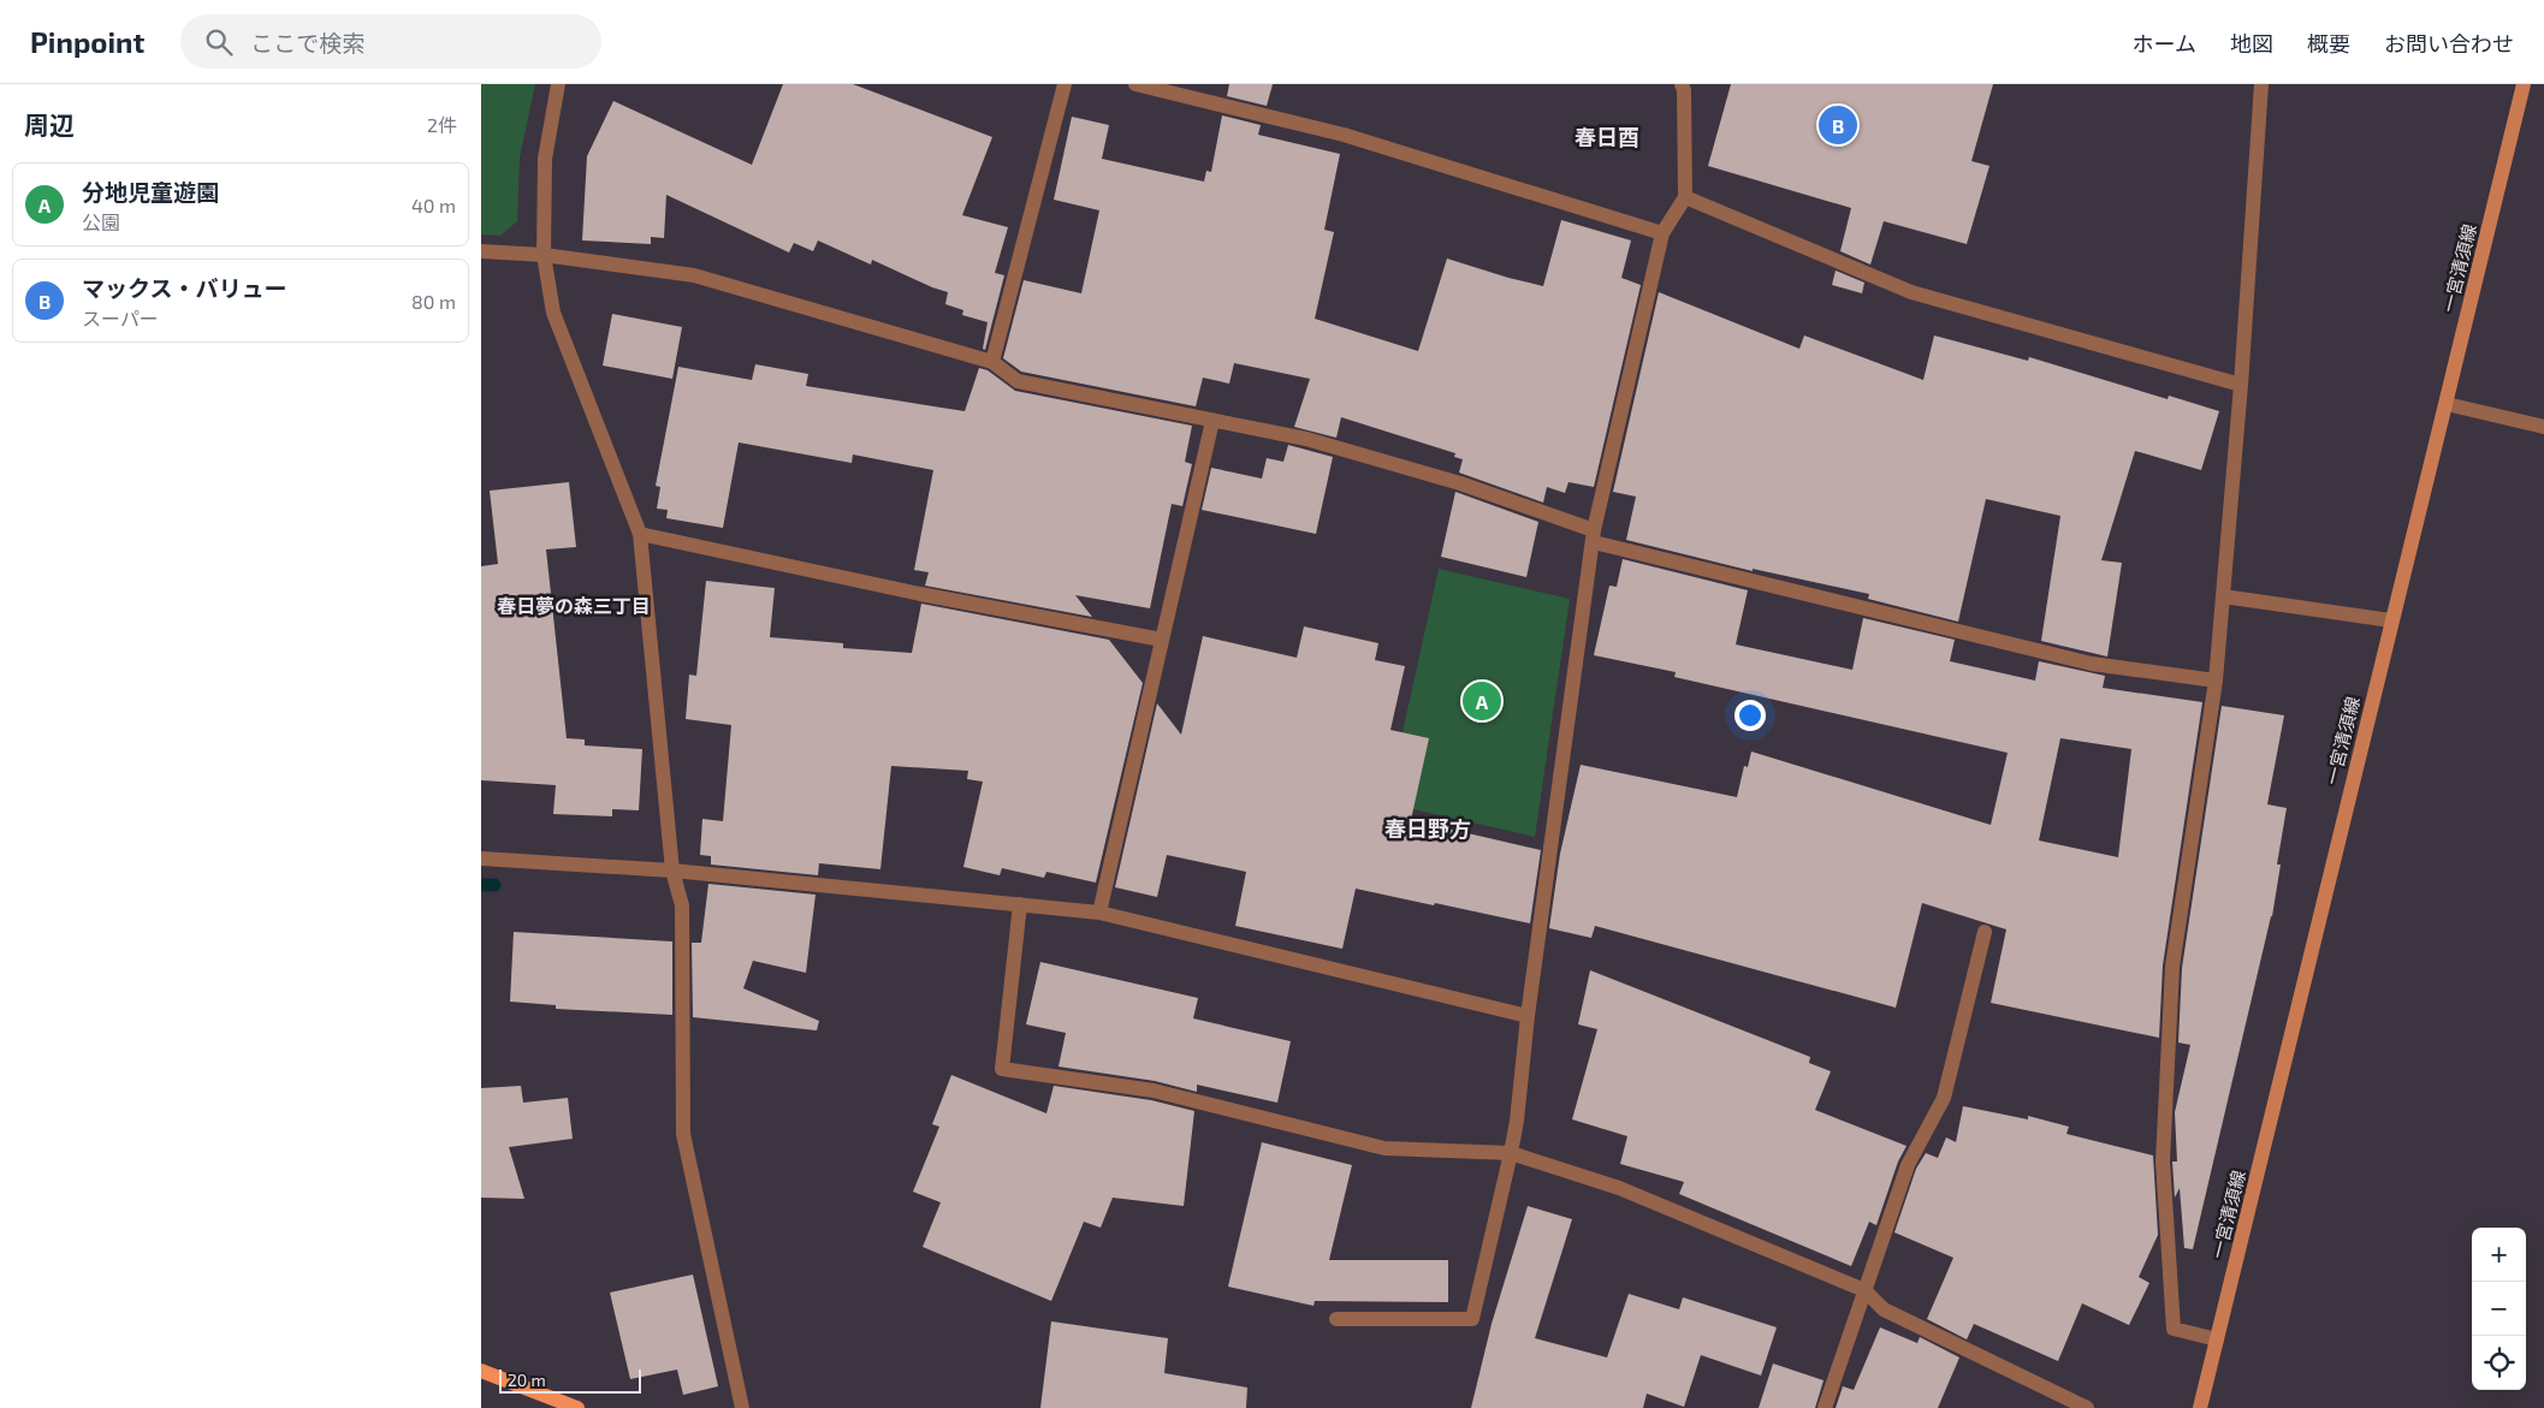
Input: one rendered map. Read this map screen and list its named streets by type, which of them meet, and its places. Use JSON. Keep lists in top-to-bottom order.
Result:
{
  "streets": {
    "main road": ["一宮清須線"]
  },
  "districts": ["春日酉", "春日夢の森三丁目", "春日野方"],
  "scale_bar": "20 m",
  "page": {
    "header": "Pinpoint",
    "search": "ここで検索",
    "nav": [
      "ホーム",
      "地図",
      "概要",
      "お問い合わせ"
    ],
    "heading": ["周辺", "2件"],
    "pins": ["B", "A"],
    "list": [
      {
        "mark": "A",
        "name": "分地児童遊園",
        "note": "公園",
        "value": "40 m"
      },
      {
        "mark": "B",
        "name": "マックス・バリュー",
        "note": "スーパー",
        "value": "80 m"
      }
    ],
    "map_buttons": ["+", "−"],
    "scale": "20 m"
  }
}
